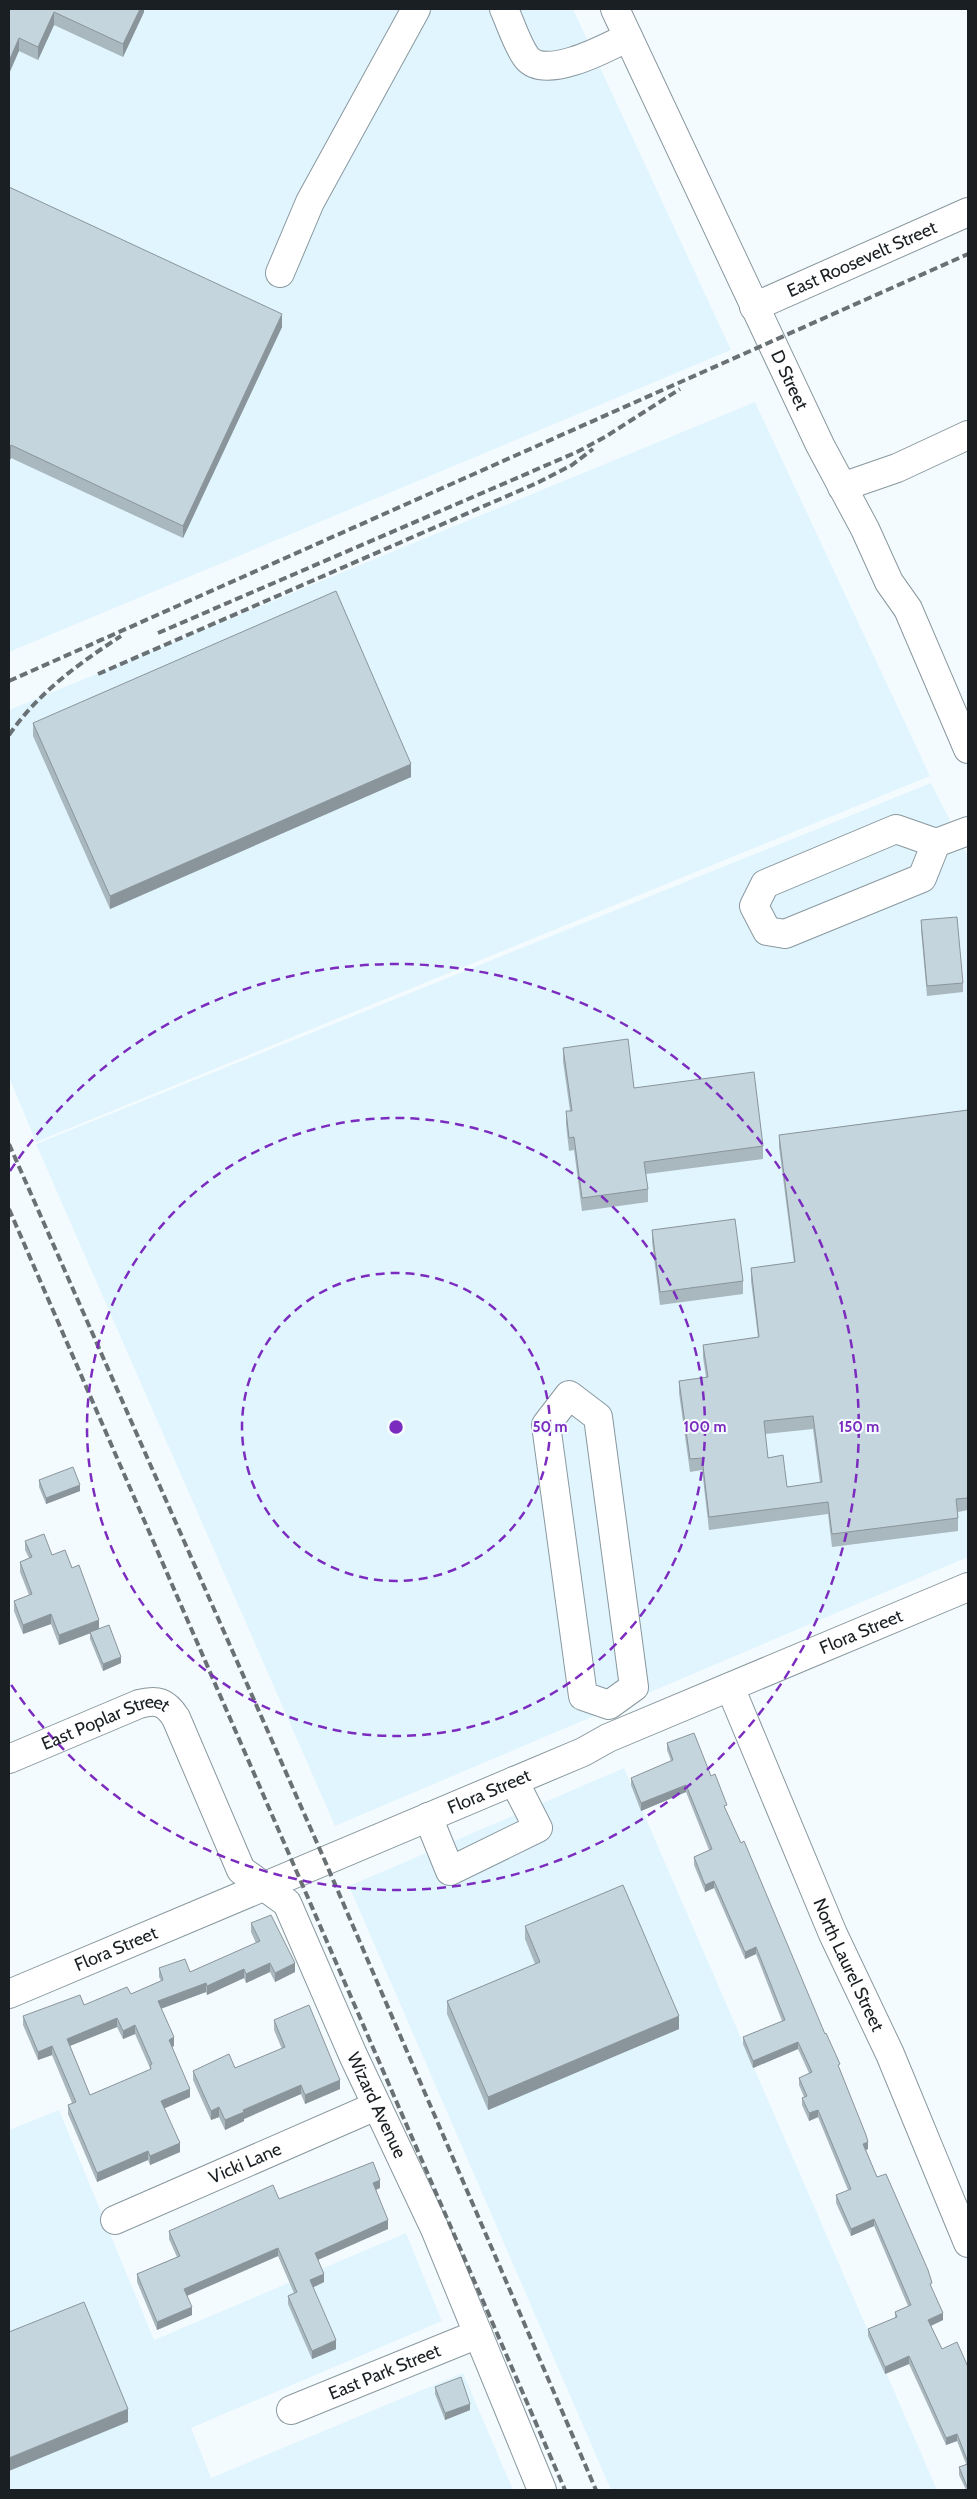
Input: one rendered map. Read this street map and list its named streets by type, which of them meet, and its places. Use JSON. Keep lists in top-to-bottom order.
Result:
{
  "streets": {
    "street": [
      "East Roosevelt Street",
      "D Street",
      "Flora Street",
      "East Poplar Street",
      "North Laurel Street",
      "Wizard Avenue",
      "Vicki Lane",
      "East Park Street"
    ]
  },
  "crossings": [
    ["East Roosevelt Street", "D Street"],
    ["Flora Street", "North Laurel Street"],
    ["Flora Street", "Wizard Avenue"],
    ["East Poplar Street", "Wizard Avenue"],
    ["Wizard Avenue", "Vicki Lane"],
    ["Wizard Avenue", "East Park Street"]
  ],
  "rings": ["50 m", "100 m", "150 m"]
}
